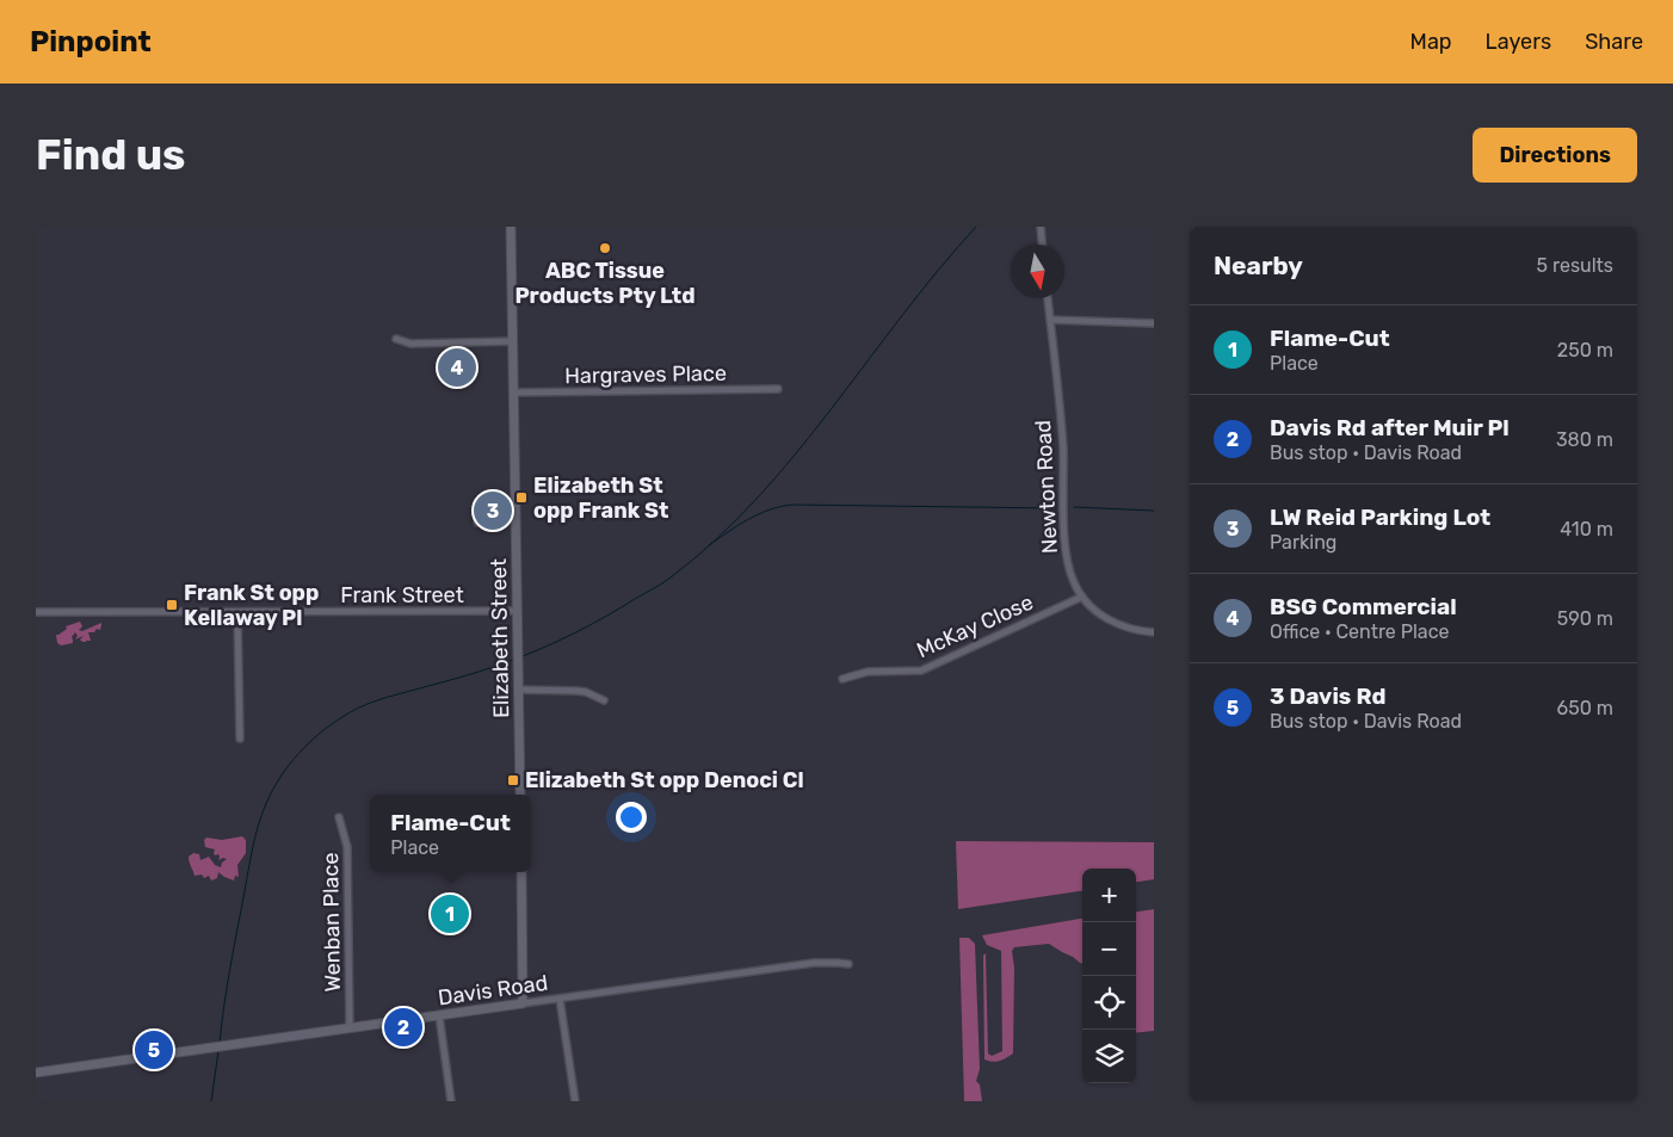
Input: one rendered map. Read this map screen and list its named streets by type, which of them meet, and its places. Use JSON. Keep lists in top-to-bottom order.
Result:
{
  "streets": {
    "street": [
      "Hargraves Place",
      "Newton Road",
      "Frank Street",
      "McKay Close",
      "Elizabeth Street",
      "Wenban Place",
      "Davis Road"
    ]
  },
  "crossings": [
    ["Hargraves Place", "Elizabeth Street"],
    ["Newton Road", "McKay Close"],
    ["Frank Street", "Elizabeth Street"],
    ["Wenban Place", "Davis Road"]
  ],
  "places": {
    "other": ["ABC Tissue Products Pty Ltd"],
    "transit": ["Elizabeth St opp Frank St", "Frank St opp Kellaway Pl", "Elizabeth St opp Denoci Cl"]
  },
  "north": "bottom",
  "page": {
    "header": "Pinpoint",
    "nav": ["Map", "Layers", "Share"],
    "buttons": "Directions",
    "title": "Find us",
    "heading": ["Nearby", "5 results"],
    "list": [
      {
        "mark": "1",
        "name": "Flame-Cut",
        "note": "Place",
        "value": "250 m"
      },
      {
        "mark": "2",
        "name": "Davis Rd after Muir Pl",
        "note": "Bus stop · Davis Road",
        "value": "380 m"
      },
      {
        "mark": "3",
        "name": "LW Reid Parking Lot",
        "note": "Parking",
        "value": "410 m"
      },
      {
        "mark": "4",
        "name": "BSG Commercial",
        "note": "Office · Centre Place",
        "value": "590 m"
      },
      {
        "mark": "5",
        "name": "3 Davis Rd",
        "note": "Bus stop · Davis Road",
        "value": "650 m"
      }
    ],
    "pins": [
      "4",
      "3",
      "1",
      "2",
      "5"
    ],
    "popup": ["Flame-Cut", "Place"],
    "map_buttons": ["+", "−"]
  }
}
